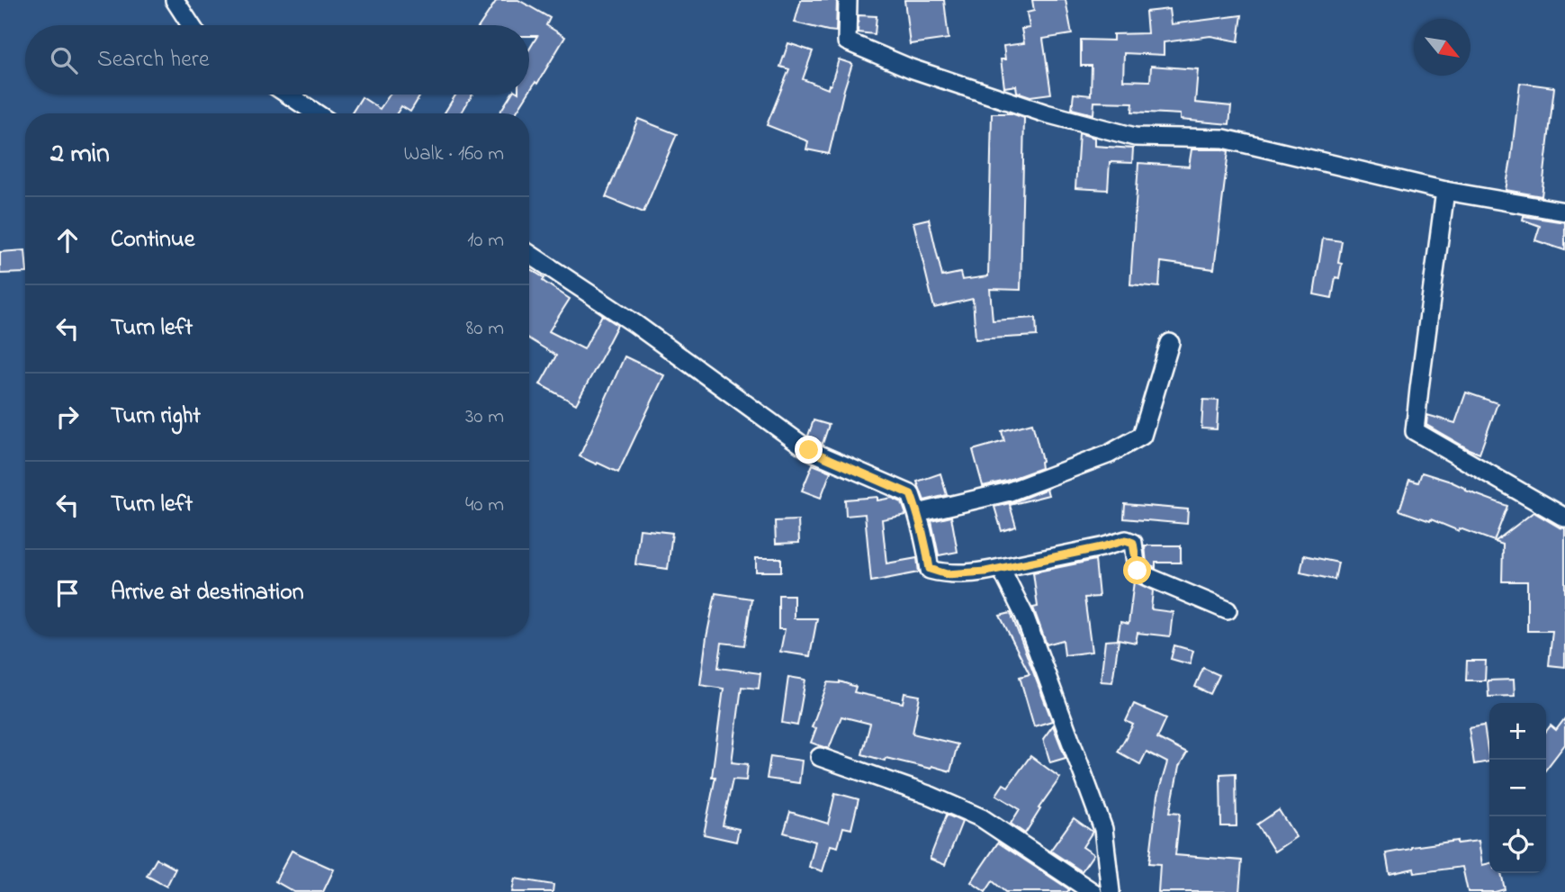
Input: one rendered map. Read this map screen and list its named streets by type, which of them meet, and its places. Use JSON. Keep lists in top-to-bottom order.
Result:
{
  "north": "bottom right",
  "page": {
    "search": "Search here",
    "heading": ["2 min", "Walk · 160 m"],
    "list": [
      ["Continue", "10 m"],
      ["Turn left", "80 m"],
      ["Turn right", "30 m"],
      ["Turn left", "40 m"],
      "Arrive at destination"
    ],
    "map_buttons": ["+", "−"]
  }
}
